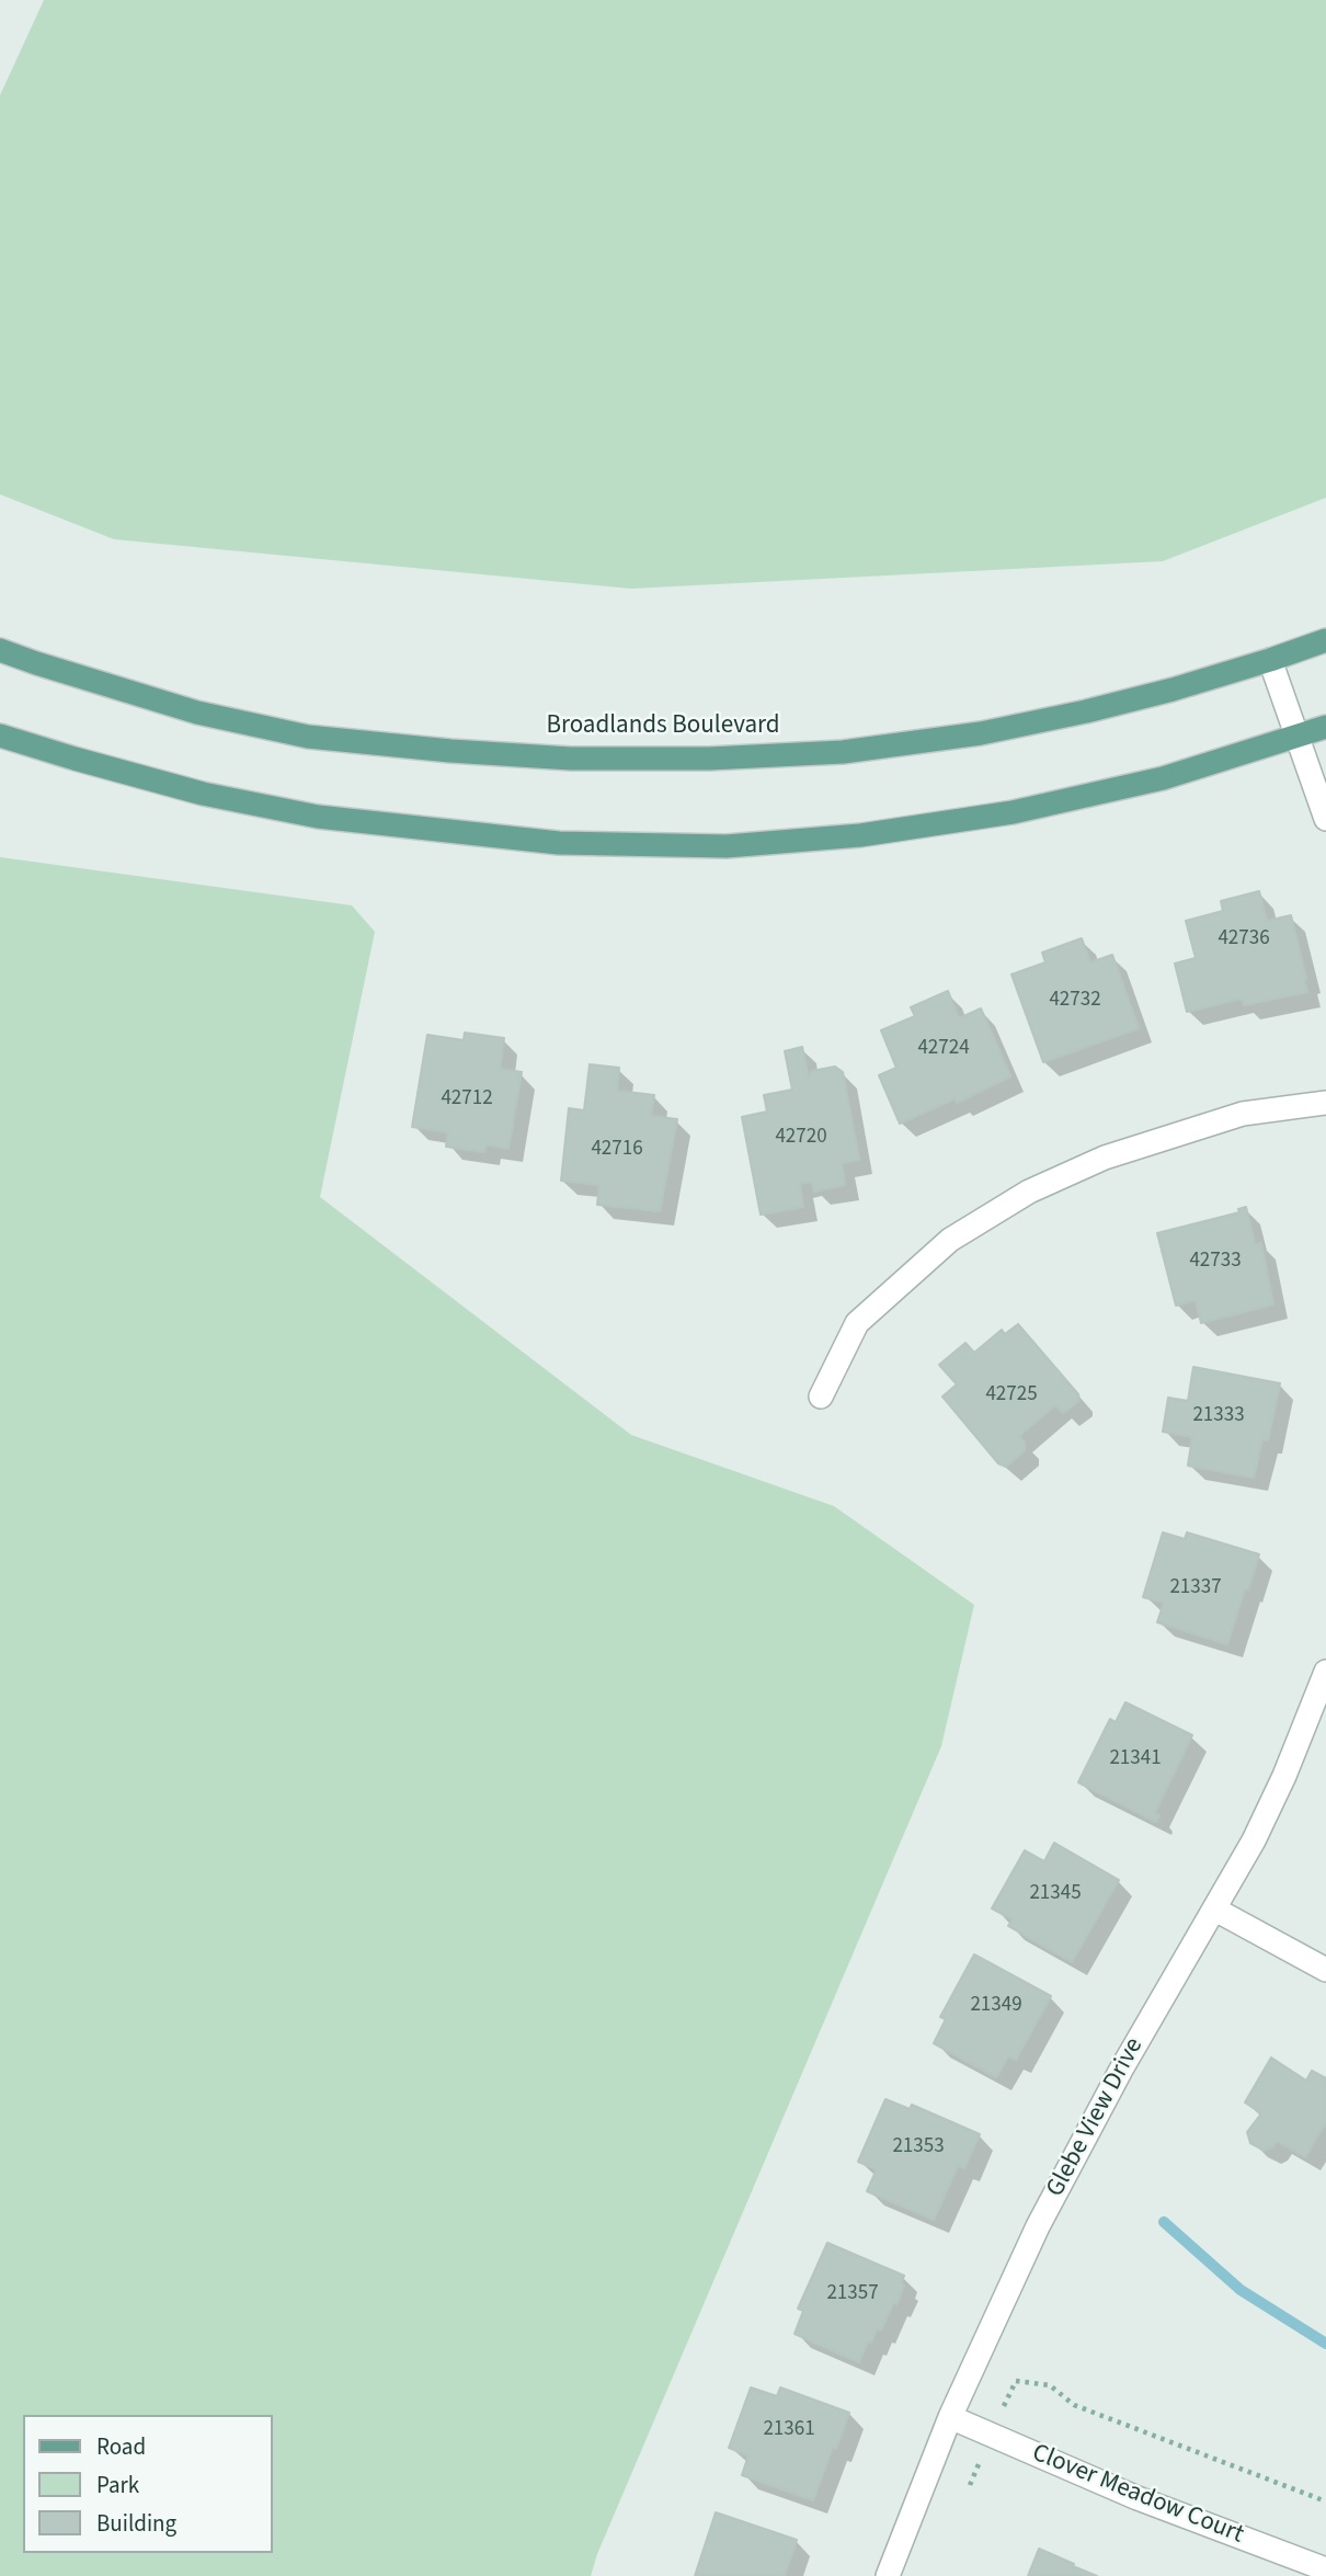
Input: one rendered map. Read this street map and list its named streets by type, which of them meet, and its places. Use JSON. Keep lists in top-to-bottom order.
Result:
{
  "streets": {
    "main road": ["Broadlands Boulevard"],
    "street": ["Glebe View Drive", "Clover Meadow Court"]
  },
  "crossings": [
    ["Glebe View Drive", "Clover Meadow Court"]
  ],
  "house_numbers": [
    "42736",
    "42732",
    "42724",
    "42712",
    "42720",
    "42716",
    "42733",
    "42725",
    "21333",
    "21337",
    "21341",
    "21345",
    "21349",
    "21353",
    "21357",
    "21361"
  ],
  "legend": ["Road", "Park", "Building"]
}
